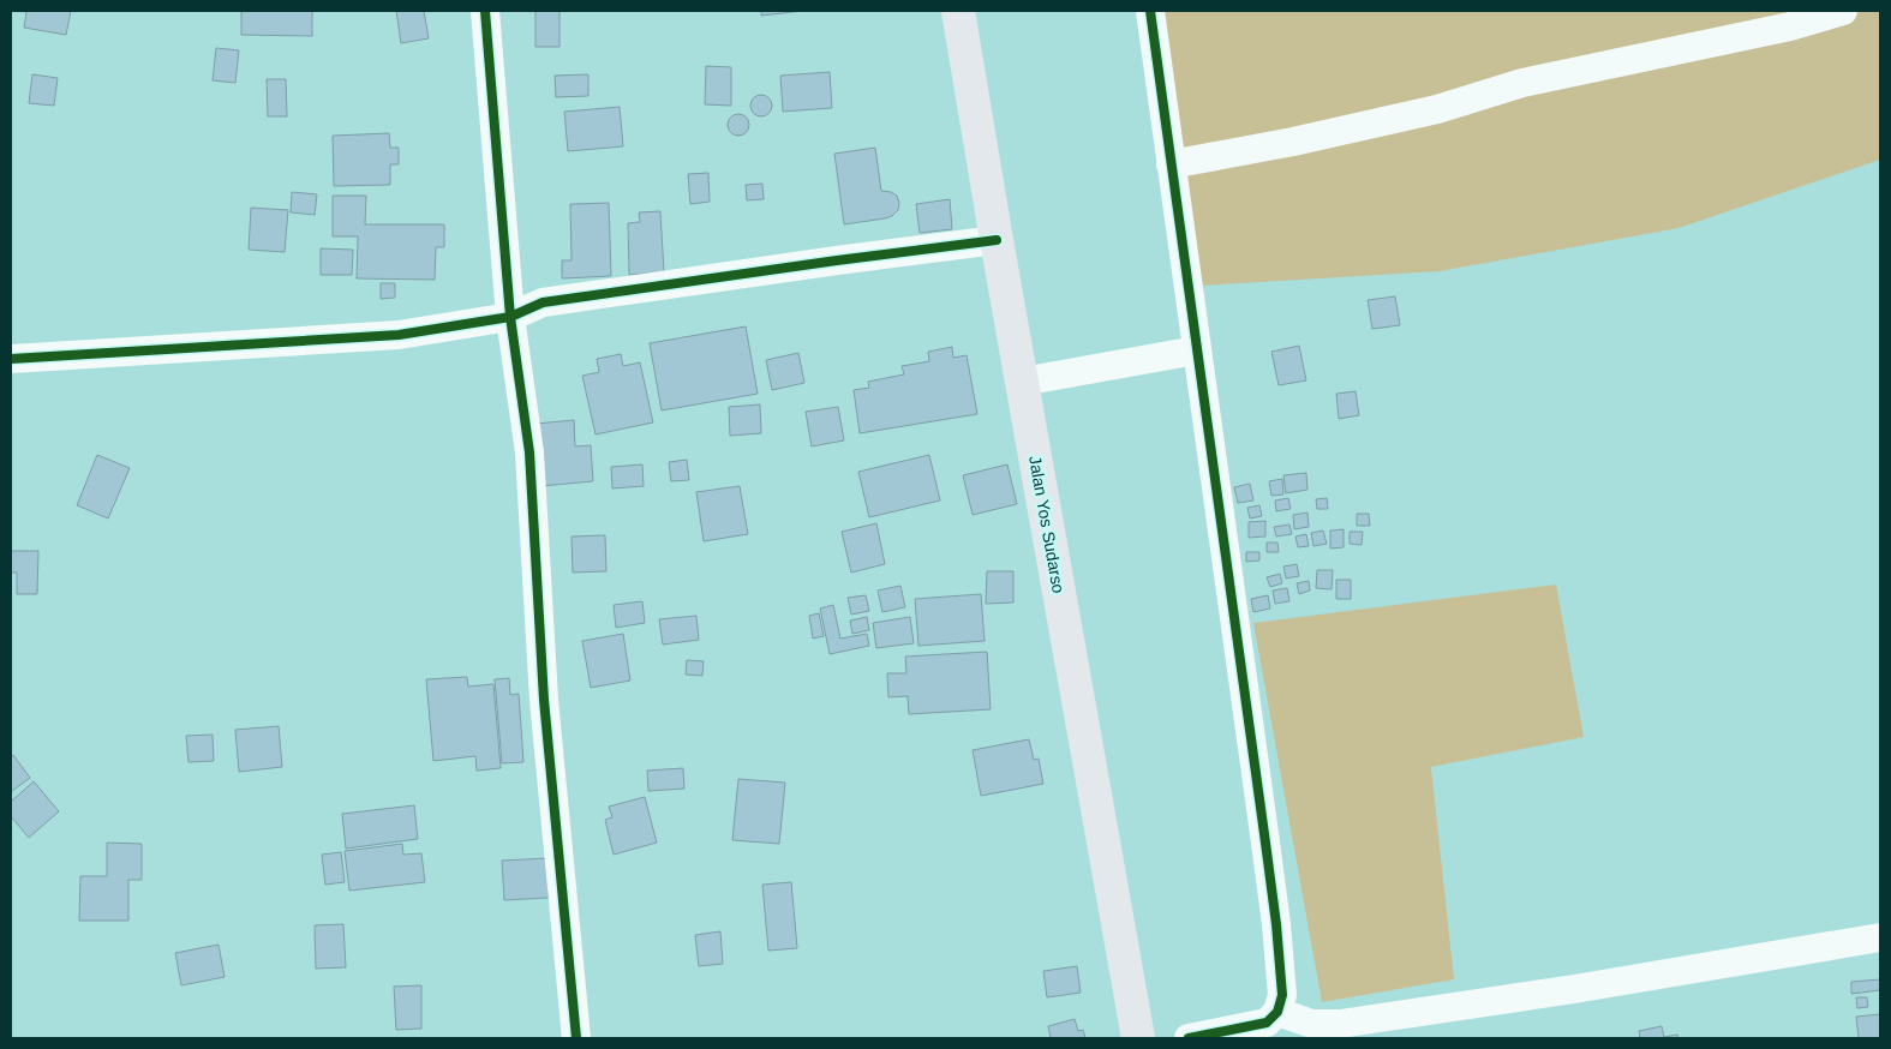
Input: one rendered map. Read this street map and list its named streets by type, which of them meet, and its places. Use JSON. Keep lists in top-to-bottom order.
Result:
{
  "streets": {
    "main road": ["Jalan Yos Sudarso"]
  }
}
